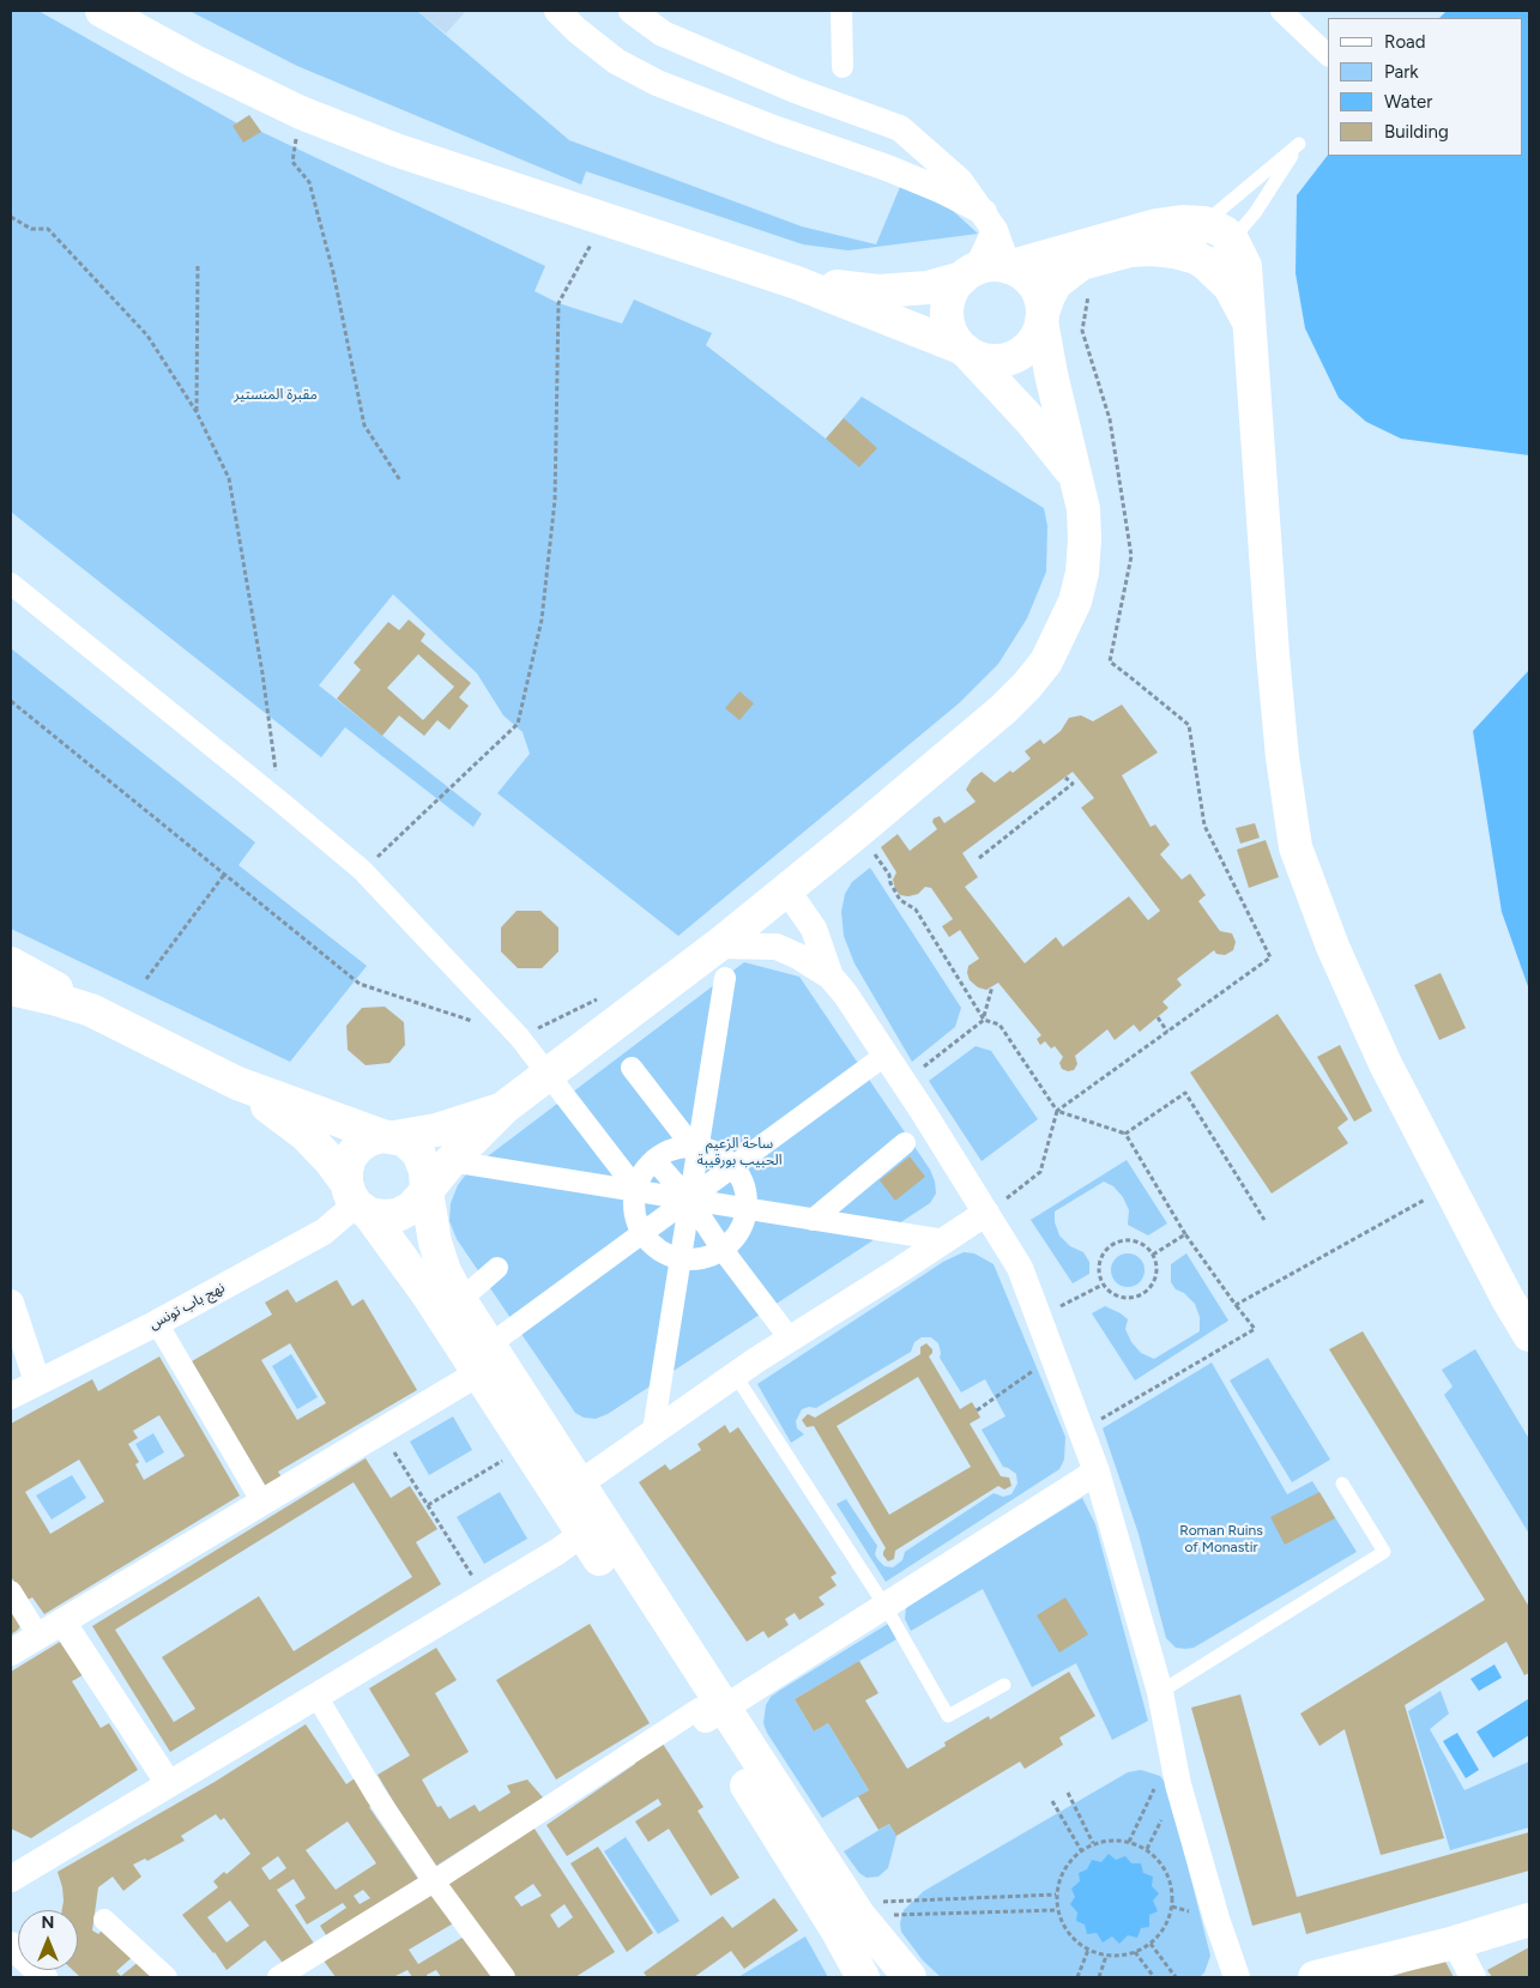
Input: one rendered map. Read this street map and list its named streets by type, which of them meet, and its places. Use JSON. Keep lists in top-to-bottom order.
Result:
{
  "streets": {
    "street": ["نهج باب تونس"]
  },
  "parks": ["مقبرة المنستير", "ساحة الزعيم الحبيب بورقيبة", "Roman Ruins of Monastir"],
  "legend": [
    "Road",
    "Park",
    "Water",
    "Building"
  ],
  "north": "top"
}
